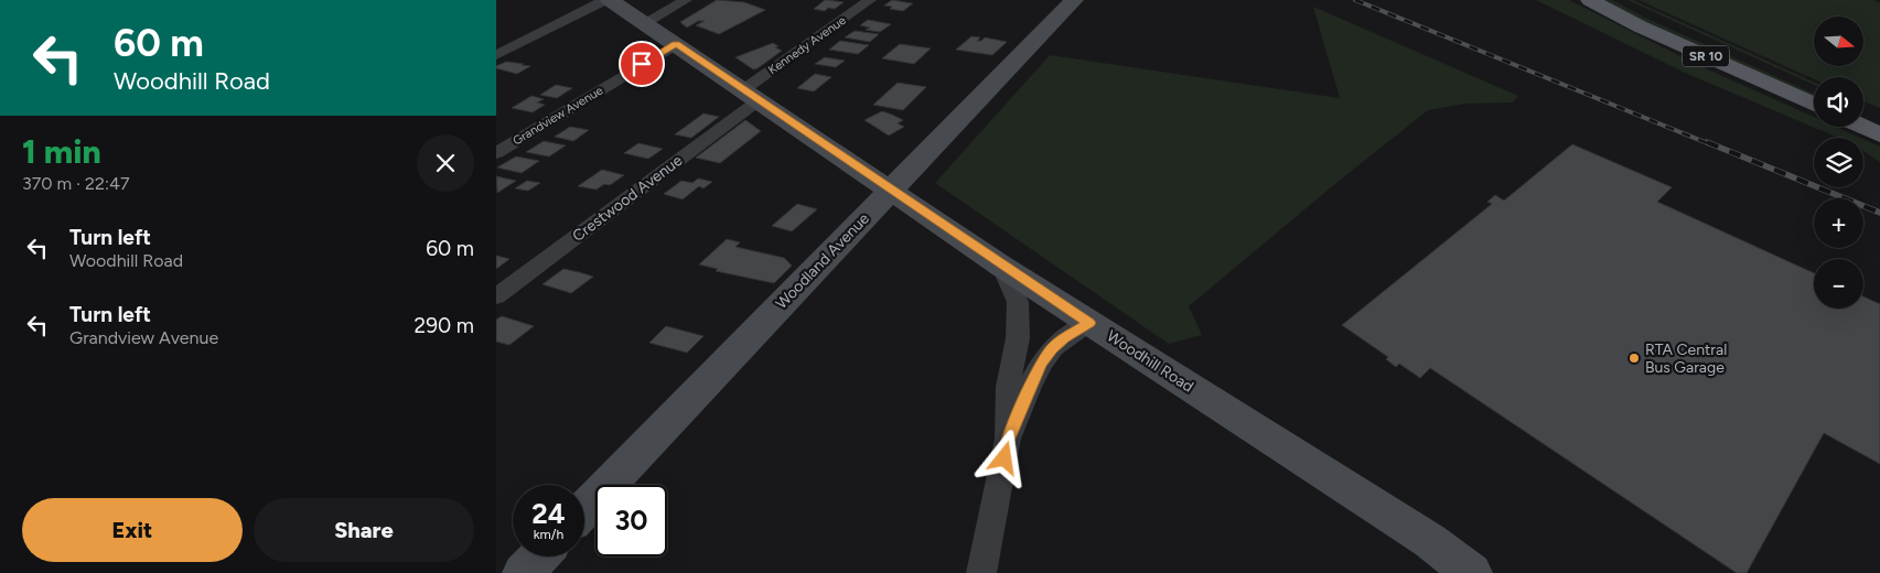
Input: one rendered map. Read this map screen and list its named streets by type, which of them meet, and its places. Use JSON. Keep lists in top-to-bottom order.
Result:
{
  "streets": {
    "main road": ["SR 10"],
    "street": [
      "Kennedy Avenue",
      "Grandview Avenue",
      "Crestwood Avenue",
      "Woodland Avenue",
      "Woodhill Road"
    ]
  },
  "crossings": [
    ["Kennedy Avenue", "Crestwood Avenue"],
    ["Kennedy Avenue", "Woodhill Road"],
    ["Grandview Avenue", "Woodhill Road"],
    ["Crestwood Avenue", "Woodhill Road"],
    ["Woodland Avenue", "Woodhill Road"]
  ],
  "places": ["RTA Central Bus Garage"],
  "north": "right",
  "page": {
    "turn": ["60 m", "Woodhill Road"],
    "map_buttons": ["+", "−"],
    "heading": ["1 min", "370 m · 22:47"],
    "list": [
      {
        "name": "Turn left",
        "note": "Woodhill Road",
        "value": "60 m"
      },
      {
        "name": "Turn left",
        "note": "Grandview Avenue",
        "value": "290 m"
      }
    ],
    "speed": "24 km/h",
    "limit": "30",
    "buttons": ["Exit", "Share"]
  }
}
